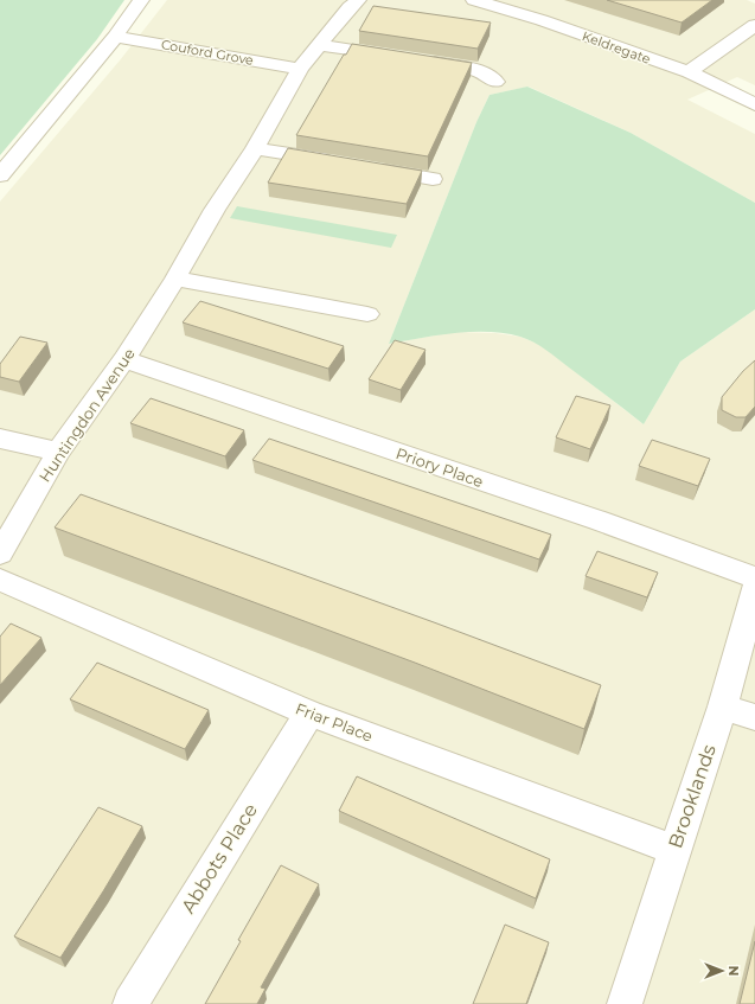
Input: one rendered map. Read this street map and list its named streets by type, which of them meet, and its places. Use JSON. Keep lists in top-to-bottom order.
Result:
{
  "streets": {
    "street": [
      "Keldregate",
      "Couford Grove",
      "Huntingdon Avenue",
      "Priory Place",
      "Friar Place",
      "Brooklands",
      "Abbots Place"
    ]
  },
  "crossings": [
    ["Couford Grove", "Huntingdon Avenue"],
    ["Huntingdon Avenue", "Priory Place"],
    ["Friar Place", "Brooklands"],
    ["Friar Place", "Abbots Place"]
  ],
  "north": "right"
}
